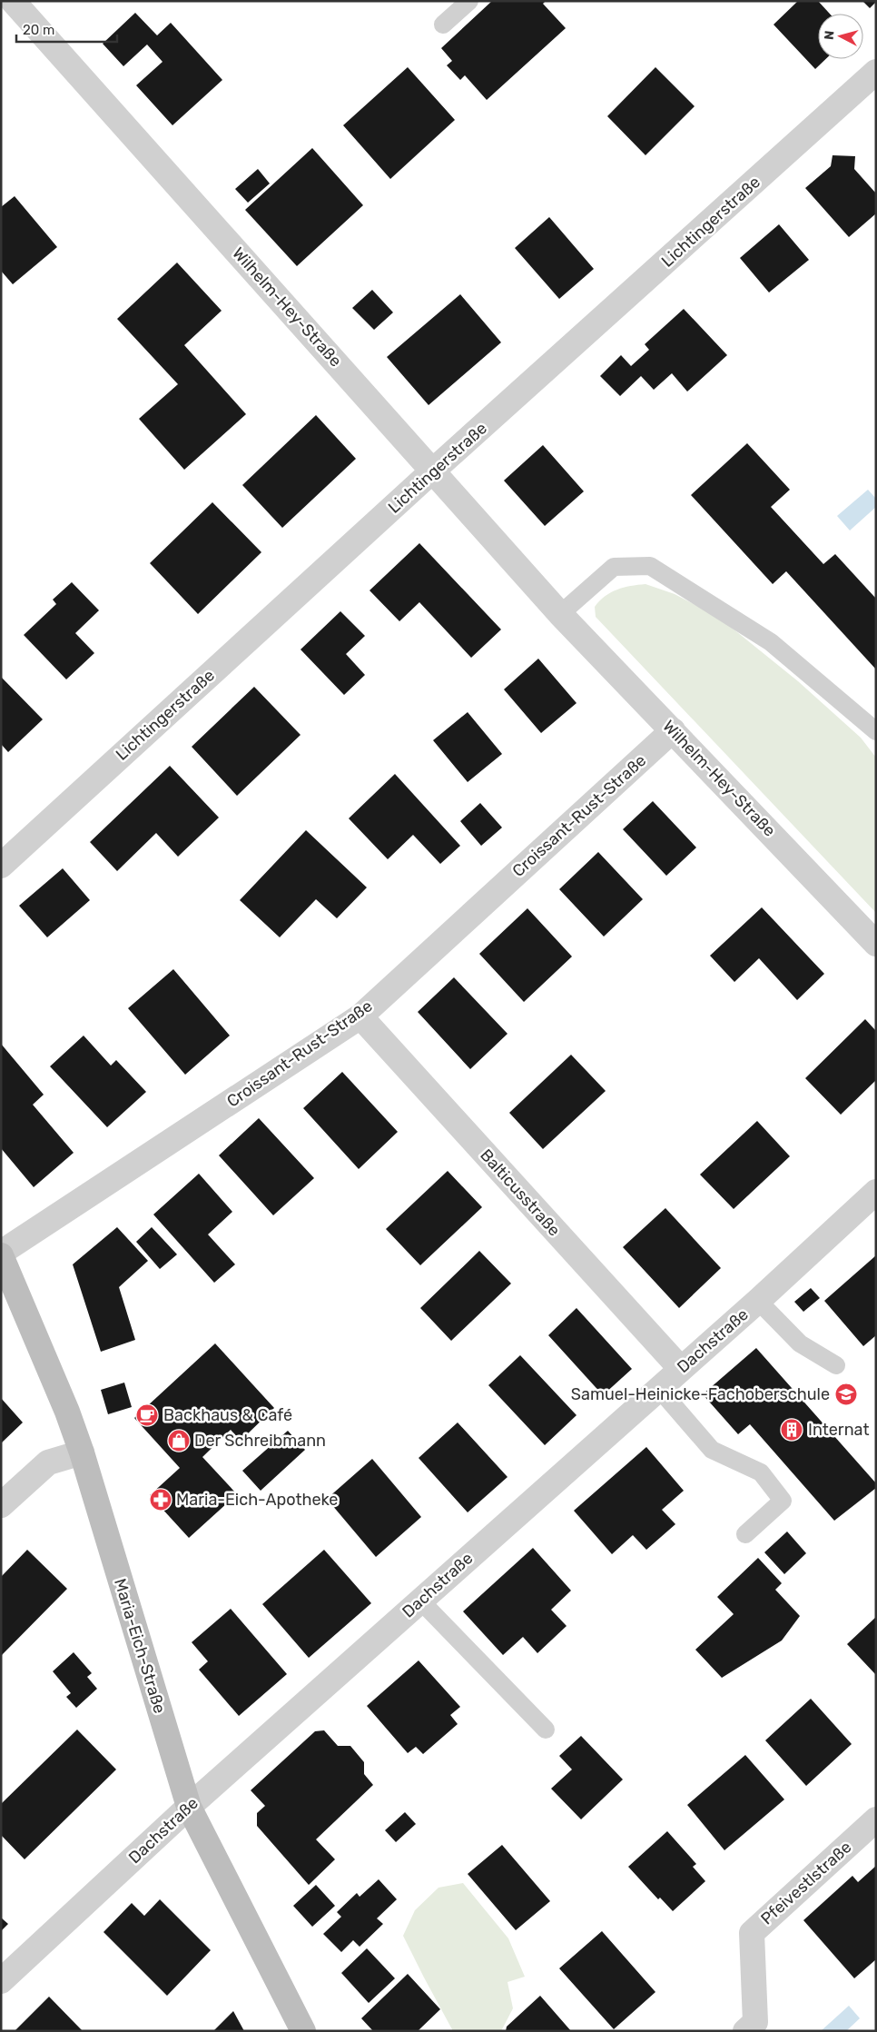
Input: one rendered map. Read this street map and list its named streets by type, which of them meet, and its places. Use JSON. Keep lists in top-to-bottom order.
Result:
{
  "streets": {
    "street": [
      "Lichtingerstraße",
      "Wilhelm-Hey-Straße",
      "Croissant-Rust-Straße",
      "Balticusstraße",
      "Dachstraße",
      "Maria-Eich-Straße",
      "Pfeivestlstraße"
    ]
  },
  "crossings": [
    ["Lichtingerstraße", "Wilhelm-Hey-Straße"],
    ["Wilhelm-Hey-Straße", "Croissant-Rust-Straße"],
    ["Croissant-Rust-Straße", "Balticusstraße"],
    ["Croissant-Rust-Straße", "Maria-Eich-Straße"],
    ["Balticusstraße", "Dachstraße"],
    ["Dachstraße", "Maria-Eich-Straße"]
  ],
  "places": {
    "school or university": ["Samuel-Heinicke-Fachoberschule"],
    "cafe": ["Backhaus & Café"],
    "building": ["Internat"],
    "shop": ["Der Schreibmann"],
    "pharmacy": ["Maria-Eich-Apotheke"]
  },
  "scale_bar": "20 m",
  "north": "left"
}
